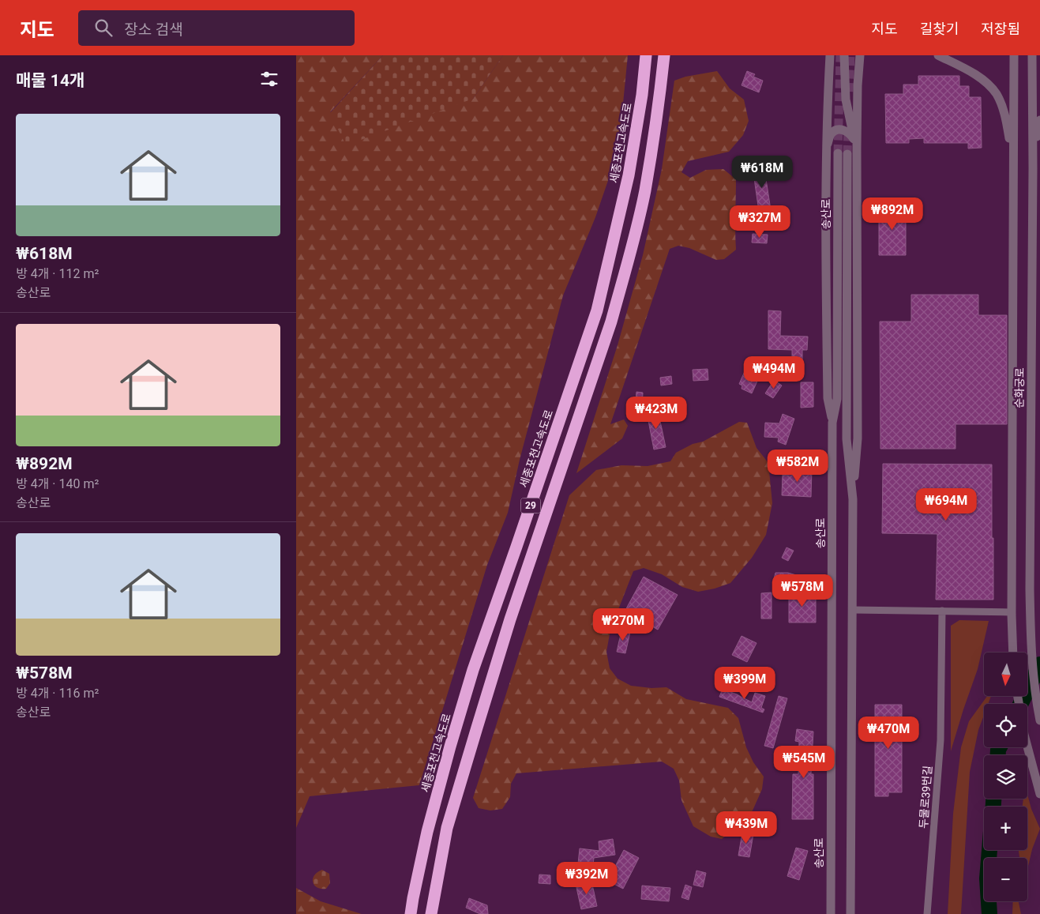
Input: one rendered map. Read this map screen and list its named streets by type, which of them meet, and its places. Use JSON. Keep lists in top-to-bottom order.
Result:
{
  "streets": {
    "highway": ["세종포천고속도로", "29"],
    "street": ["송산로", "순화궁로", "두물로39번길"]
  },
  "north": "bottom",
  "page": {
    "header": "지도",
    "search": "장소 검색",
    "nav": ["지도", "길찾기", "저장됨"],
    "heading": "매물 14개",
    "list": [
      {
        "name": "₩618M",
        "note": "방 4개 · 112 m² · 송산로"
      },
      {
        "name": "₩892M",
        "note": "방 4개 · 140 m² · 송산로"
      },
      {
        "name": "₩578M",
        "note": "방 4개 · 116 m² · 송산로"
      }
    ],
    "price": [
      "₩618M",
      "₩892M",
      "₩327M",
      "₩494M",
      "₩423M",
      "₩582M",
      "₩694M",
      "₩578M",
      "₩270M",
      "₩399M",
      "₩470M",
      "₩545M",
      "₩439M",
      "₩392M"
    ],
    "map_buttons": ["+", "−"]
  }
}
